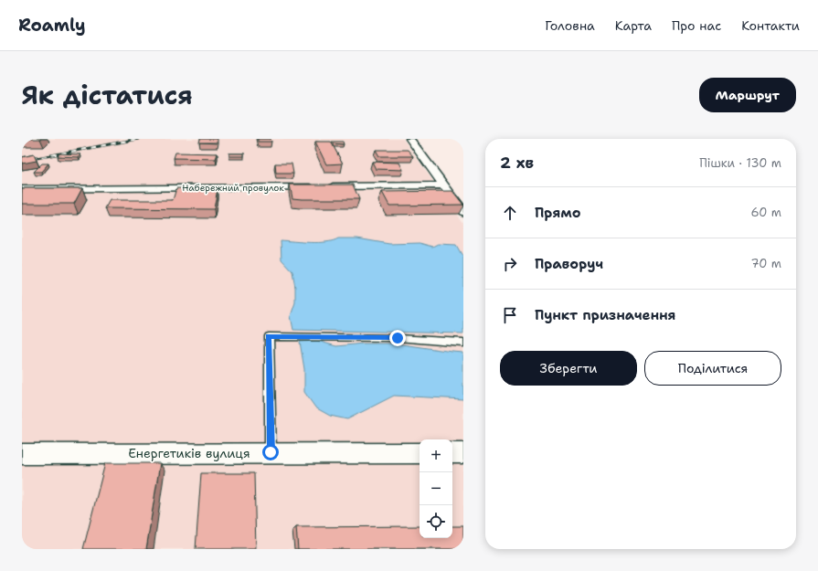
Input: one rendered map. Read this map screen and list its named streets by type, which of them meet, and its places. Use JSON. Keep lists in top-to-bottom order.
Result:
{
  "streets": {
    "street": ["Набережний провулок", "Енергетиків вулиця"]
  },
  "page": {
    "header": "Roamly",
    "nav": [
      "Головна",
      "Карта",
      "Про нас",
      "Контакти"
    ],
    "title": "Як дістатися",
    "buttons": [
      "Маршрут",
      ["Зберегти", "Поділитися"]
    ],
    "heading": ["2 хв", "Пішки · 130 m"],
    "list": [
      ["Прямо", "60 m"],
      ["Праворуч", "70 m"],
      "Пункт призначення"
    ],
    "map_buttons": ["+", "−"]
  }
}
